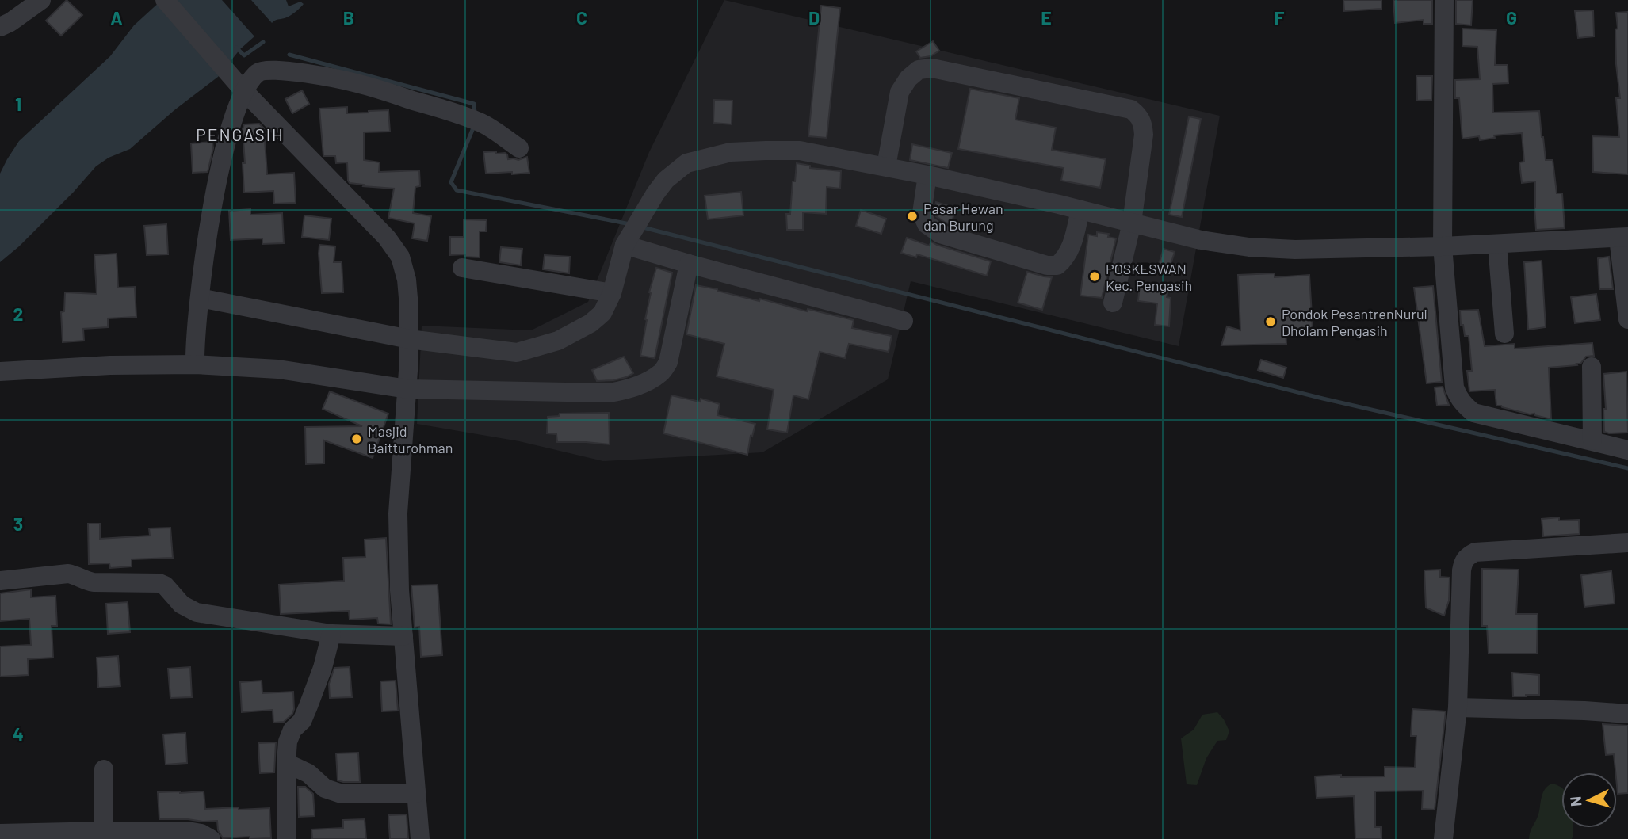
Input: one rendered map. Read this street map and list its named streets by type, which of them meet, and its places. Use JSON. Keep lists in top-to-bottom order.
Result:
{
  "districts": ["PENGASIH"],
  "places": [
    "Pasar Hewan dan Burung",
    "POSKESWAN Kec. Pengasih",
    "Pondok PesantrenNurul Dholam Pengasih",
    "Masjid Baitturohman"
  ],
  "north": "left",
  "grid": {
    "columns": [
      "A",
      "B",
      "C",
      "D",
      "E",
      "F",
      "G"
    ],
    "rows": [
      "1",
      "2",
      "3",
      "4"
    ]
  }
}
